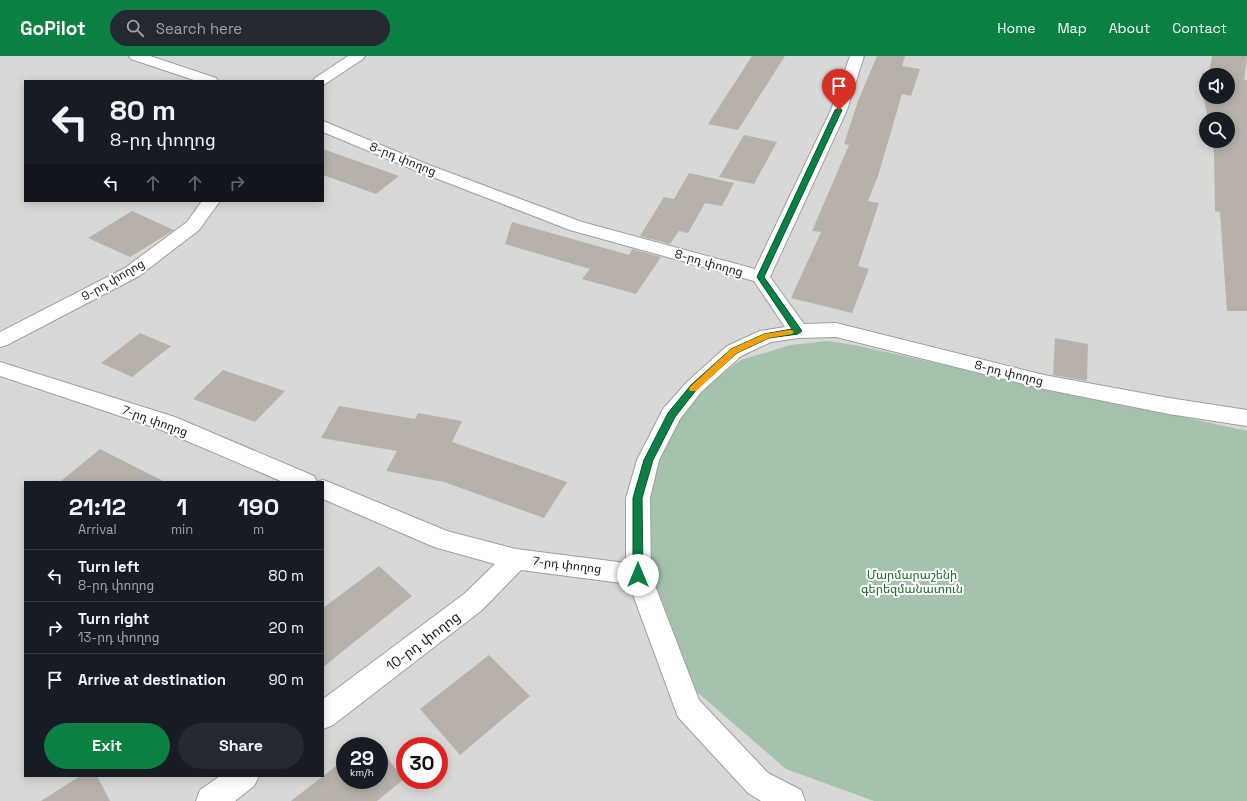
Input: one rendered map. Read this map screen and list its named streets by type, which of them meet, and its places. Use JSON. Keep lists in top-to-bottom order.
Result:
{
  "streets": {
    "street": [
      "8-րդ փողոց",
      "9-րդ փողոց",
      "7-րդ փողոց",
      "10-րդ փողոց"
    ]
  },
  "crossings": [
    ["8-րդ փողոց", "7-րդ փողոց"],
    ["7-րդ փողոց", "10-րդ փողոց"]
  ],
  "parks": ["Մարմարաշենի գերեզմանատուն"],
  "page": {
    "header": "GoPilot",
    "search": "Search here",
    "nav": [
      "Home",
      "Map",
      "About",
      "Contact"
    ],
    "turn": ["80 m", "8-րդ փողոց"],
    "eta": [
      "21:12",
      "Arrival",
      "1",
      "min",
      "190",
      "m"
    ],
    "list": [
      {
        "name": "Turn left",
        "note": "8-րդ փողոց",
        "value": "80 m"
      },
      {
        "name": "Turn right",
        "note": "13-րդ փողոց",
        "value": "20 m"
      },
      {
        "name": "Arrive at destination",
        "value": "90 m"
      }
    ],
    "buttons": ["Exit", "Share"],
    "speed": "29 km/h",
    "limit": "30"
  }
}
